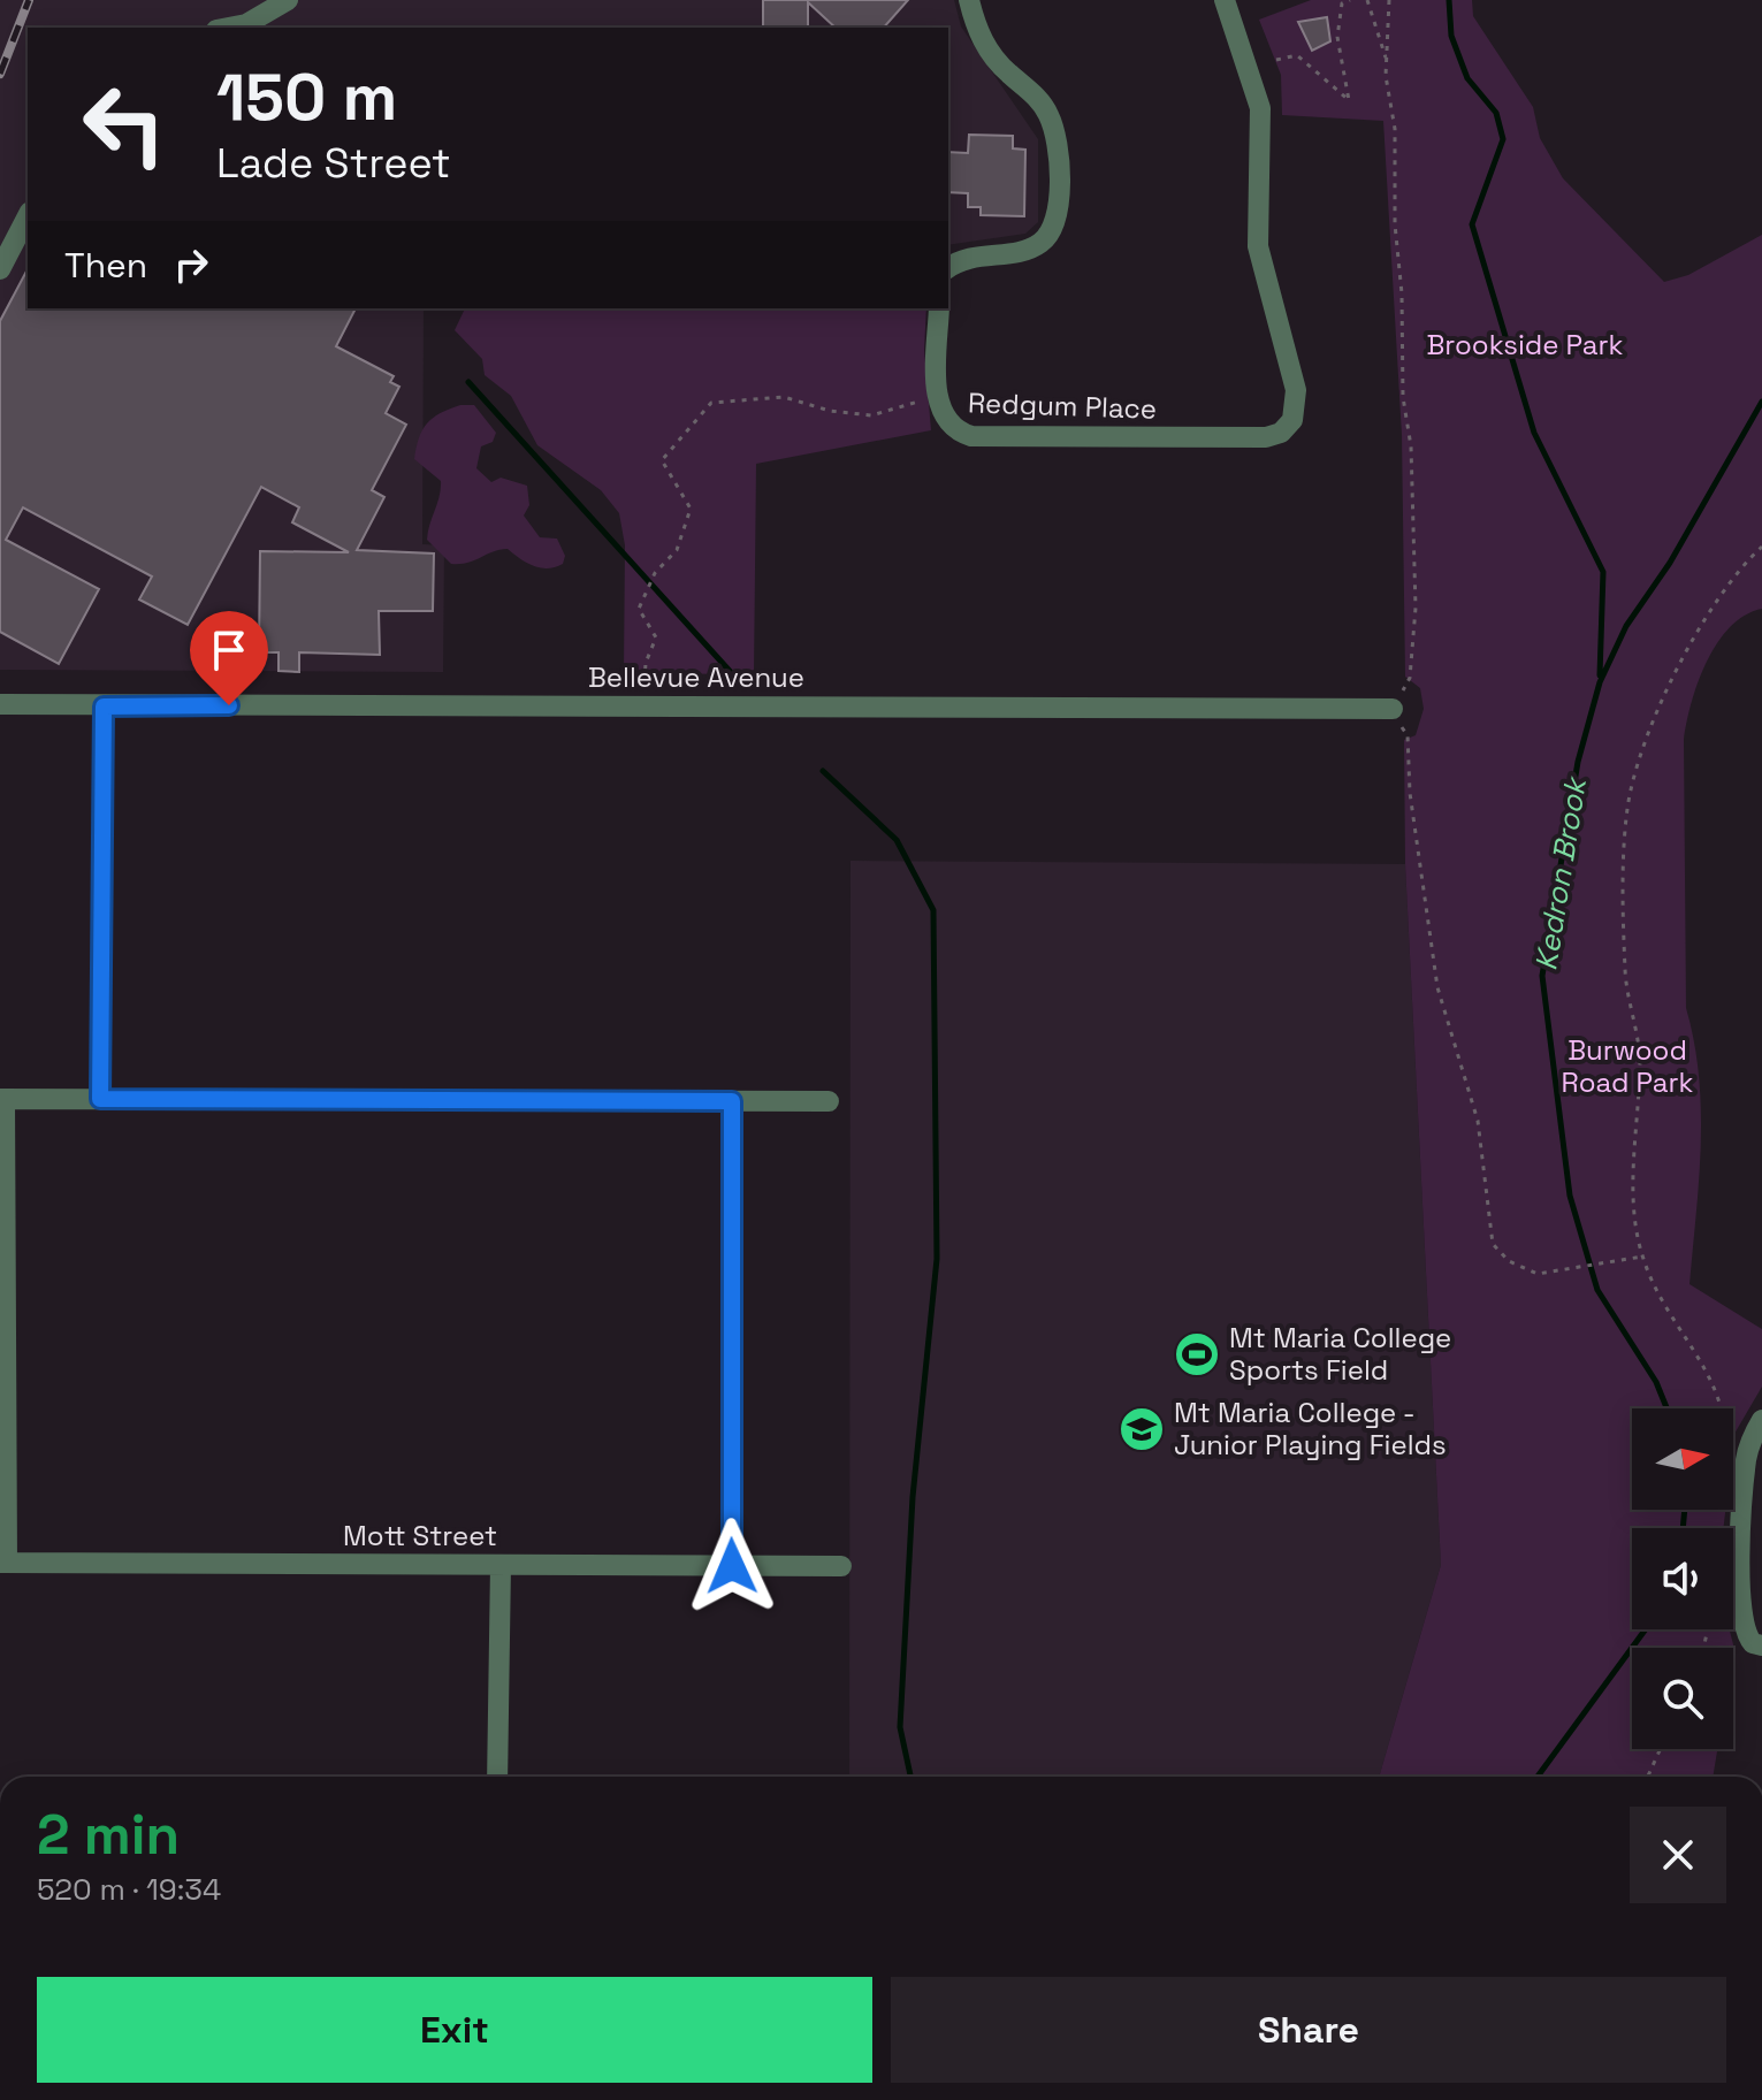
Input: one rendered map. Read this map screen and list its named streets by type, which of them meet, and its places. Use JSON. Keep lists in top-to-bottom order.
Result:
{
  "streets": {
    "street": ["Redgum Place", "Bellevue Avenue", "Mott Street"]
  },
  "water": ["Kedron Brook"],
  "parks": ["Brookside Park", "Burwood Road Park"],
  "places": {
    "sports": ["Mt Maria College Sports Field"],
    "school or university": ["Mt Maria College - Junior Playing Fields"]
  },
  "north": "right",
  "page": {
    "turn": ["150 m", "Lade Street"],
    "then": "Then",
    "heading": ["2 min", "520 m · 19:34"],
    "buttons": ["Exit", "Share"]
  }
}
